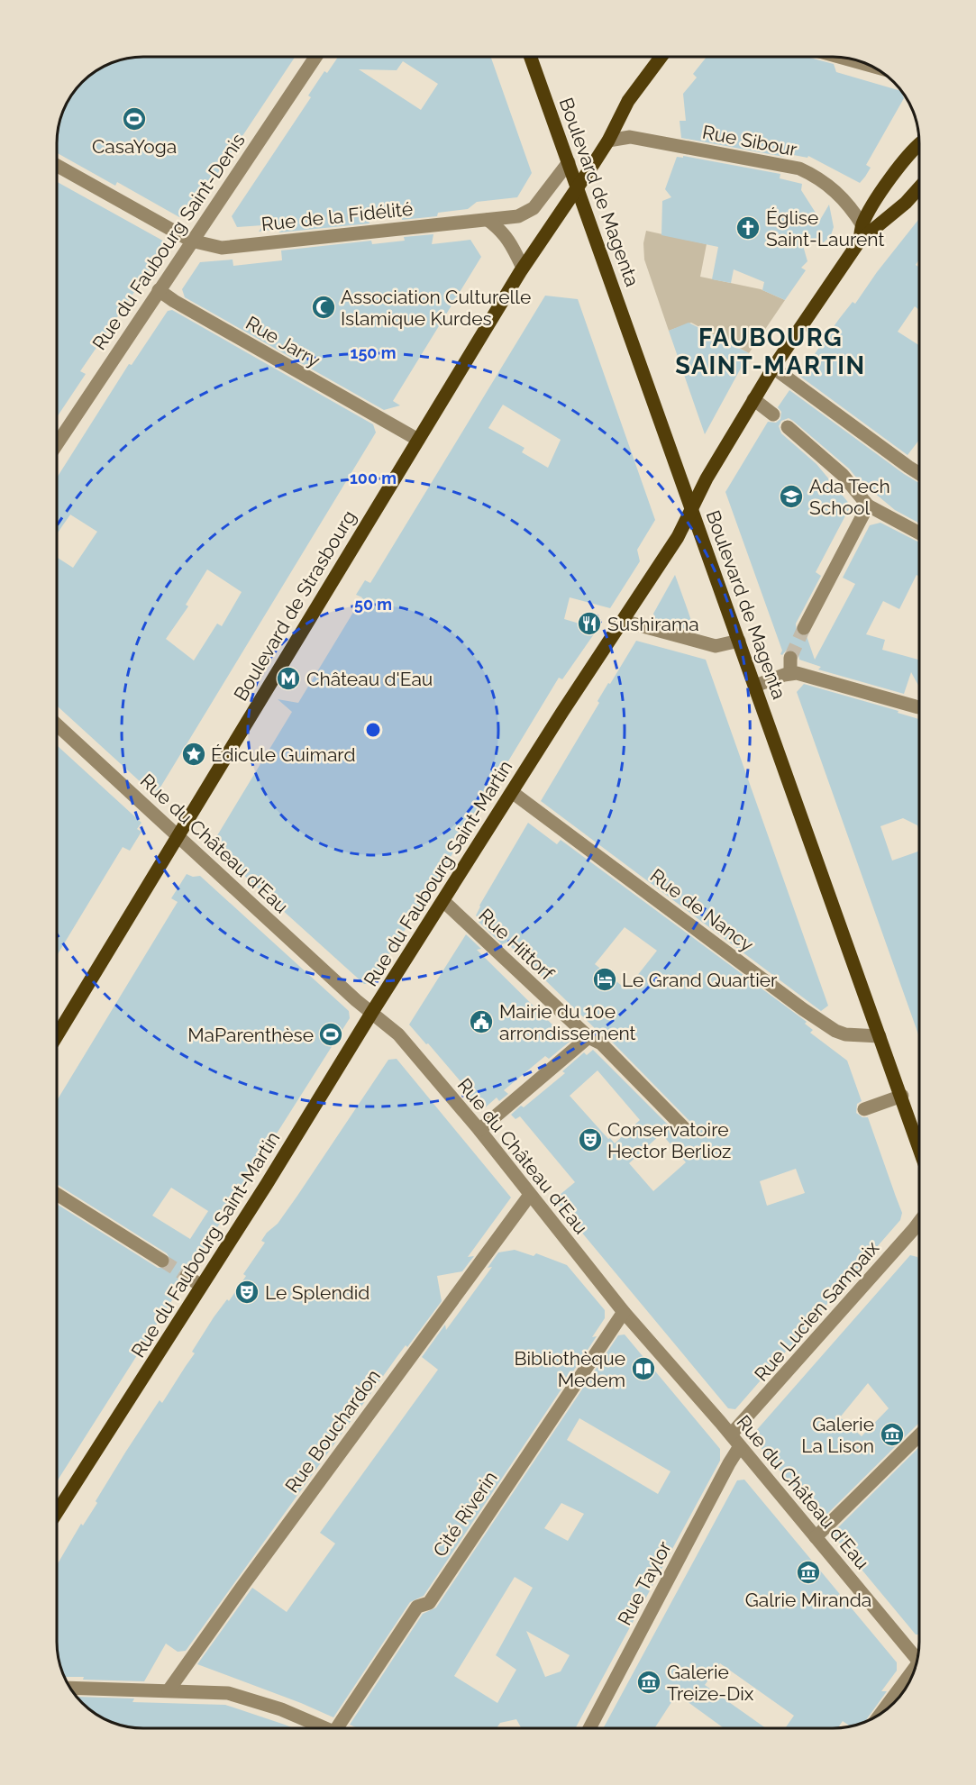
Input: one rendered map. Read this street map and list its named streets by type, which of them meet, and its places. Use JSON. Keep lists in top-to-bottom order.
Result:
{
  "streets": {
    "main road": ["Boulevard de Magenta", "Boulevard de Strasbourg", "Rue du Faubourg Saint-Martin"],
    "street": [
      "Rue Sibour",
      "Rue de la Fidélité",
      "Rue du Faubourg Saint-Denis",
      "Rue Jarry",
      "Rue du Château d'Eau",
      "Rue de Nancy",
      "Rue Hittorf",
      "Rue Lucien Sampaix",
      "Rue Bouchardon",
      "Cité Riverin",
      "Rue Taylor"
    ]
  },
  "crossings": [
    ["Rue Sibour", "Boulevard de Strasbourg"],
    ["Rue Sibour", "Rue du Faubourg Saint-Martin"],
    ["Boulevard de Magenta", "Rue de la Fidélité"],
    ["Boulevard de Magenta", "Boulevard de Strasbourg"],
    ["Boulevard de Magenta", "Rue du Faubourg Saint-Martin"],
    ["Boulevard de Magenta", "Rue de Nancy"],
    ["Rue de la Fidélité", "Rue du Faubourg Saint-Denis"],
    ["Rue du Faubourg Saint-Denis", "Rue Jarry"],
    ["Rue Jarry", "Boulevard de Strasbourg"],
    ["Boulevard de Strasbourg", "Rue du Château d'Eau"],
    ["Rue du Château d'Eau", "Rue du Faubourg Saint-Martin"],
    ["Rue du Château d'Eau", "Rue Lucien Sampaix"],
    ["Rue du Château d'Eau", "Rue Bouchardon"],
    ["Rue du Château d'Eau", "Cité Riverin"],
    ["Rue du Château d'Eau", "Rue Taylor"],
    ["Rue du Faubourg Saint-Martin", "Rue de Nancy"],
    ["Rue du Faubourg Saint-Martin", "Rue Hittorf"]
  ],
  "districts": ["FAUBOURG SAINT-MARTIN"],
  "places": {
    "sports": ["CasaYoga", "MaParenthèse"],
    "church": ["Église Saint-Laurent"],
    "mosque": ["Association Culturelle Islamique Kurdes"],
    "school or university": ["Ada Tech School"],
    "restaurant": ["Sushirama"],
    "metro station": ["Château d'Eau"],
    "place": ["Édicule Guimard"],
    "hotel": ["Le Grand Quartier"],
    "public building": ["Mairie du 10e arrondissement"],
    "theatre": ["Conservatoire Hector Berlioz", "Le Splendid"],
    "library": ["Bibliothèque Medem"],
    "museum": ["Galerie La Lison", "Galrie Miranda", "Galerie Treize-Dix"]
  },
  "rings": ["150 m", "100 m", "50 m"]
}
